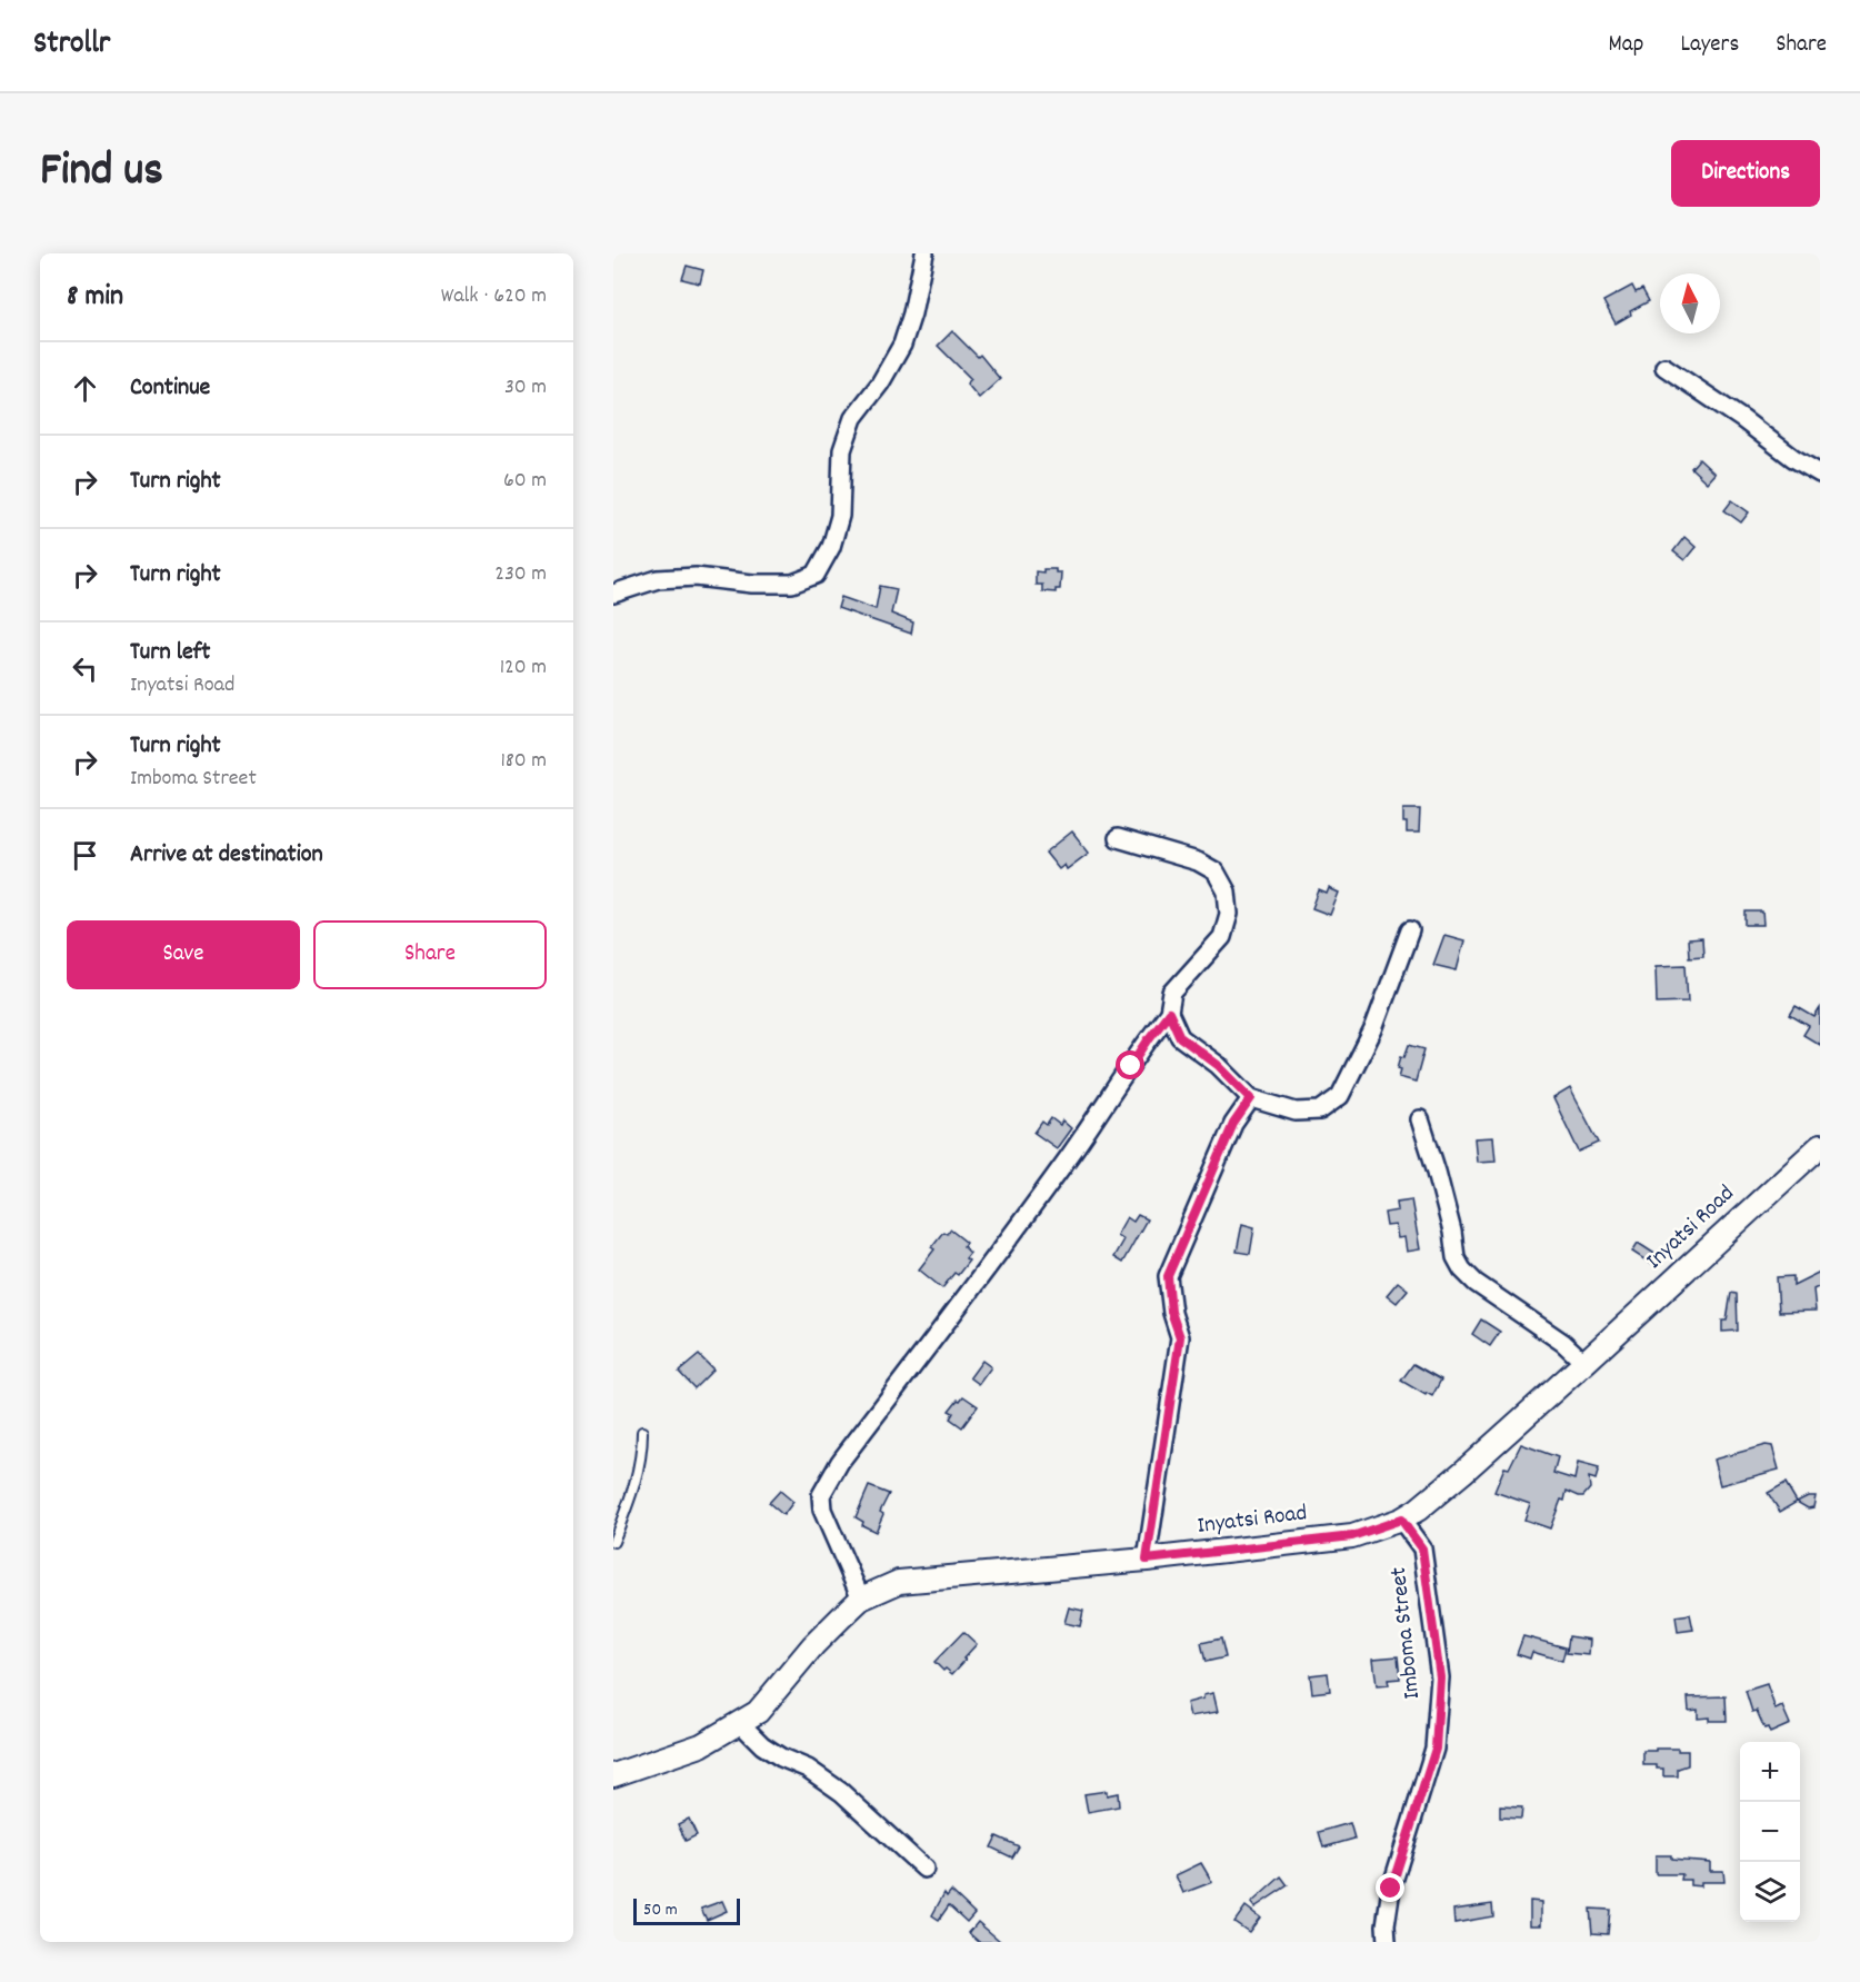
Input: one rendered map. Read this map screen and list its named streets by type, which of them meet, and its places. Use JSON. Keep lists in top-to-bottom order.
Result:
{
  "streets": {
    "street": ["Inyatsi Road", "Imboma Street"]
  },
  "crossings": [
    ["Inyatsi Road", "Imboma Street"]
  ],
  "scale_bar": "50 m",
  "north": "top",
  "page": {
    "header": "Strollr",
    "nav": ["Map", "Layers", "Share"],
    "title": "Find us",
    "buttons": [
      "Directions",
      ["Save", "Share"]
    ],
    "heading": ["8 min", "Walk · 620 m"],
    "list": [
      ["Continue", "30 m"],
      ["Turn right", "60 m"],
      ["Turn right", "230 m"],
      ["Turn left", "Inyatsi Road", "120 m"],
      ["Turn right", "Imboma Street", "180 m"],
      "Arrive at destination"
    ],
    "map_buttons": ["+", "−"],
    "scale": "50 m"
  }
}
